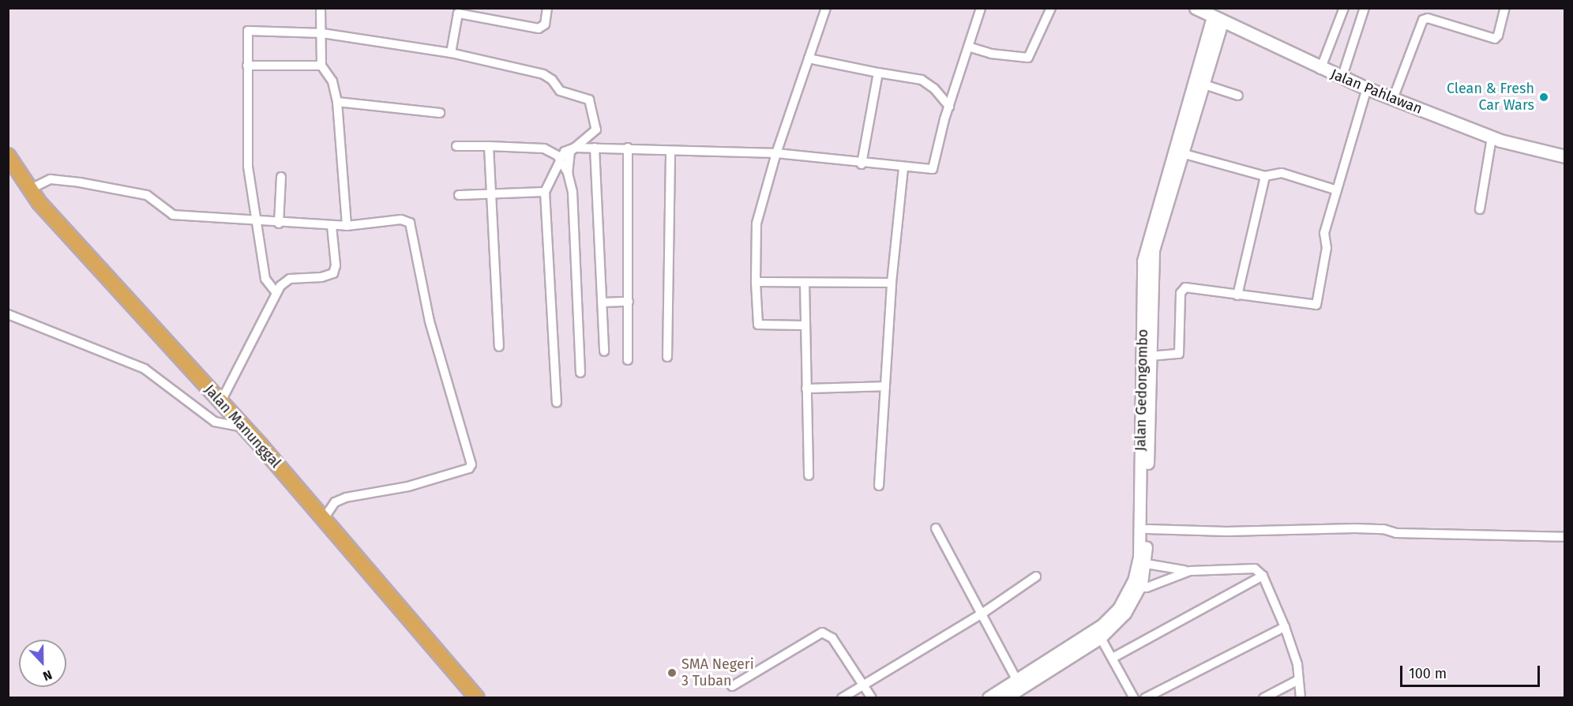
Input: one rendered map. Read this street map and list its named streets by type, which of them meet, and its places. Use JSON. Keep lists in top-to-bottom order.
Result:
{
  "streets": {
    "highway": ["Jalan Manunggal"],
    "main road": ["Jalan Pahlawan"],
    "street": ["Jalan Gedongombo"]
  },
  "crossings": [
    ["Jalan Pahlawan", "Jalan Gedongombo"]
  ],
  "places": ["Clean & Fresh Car Wars", "SMA Negeri 3 Tuban"],
  "scale_bar": "100 m",
  "north": "bottom"
}
